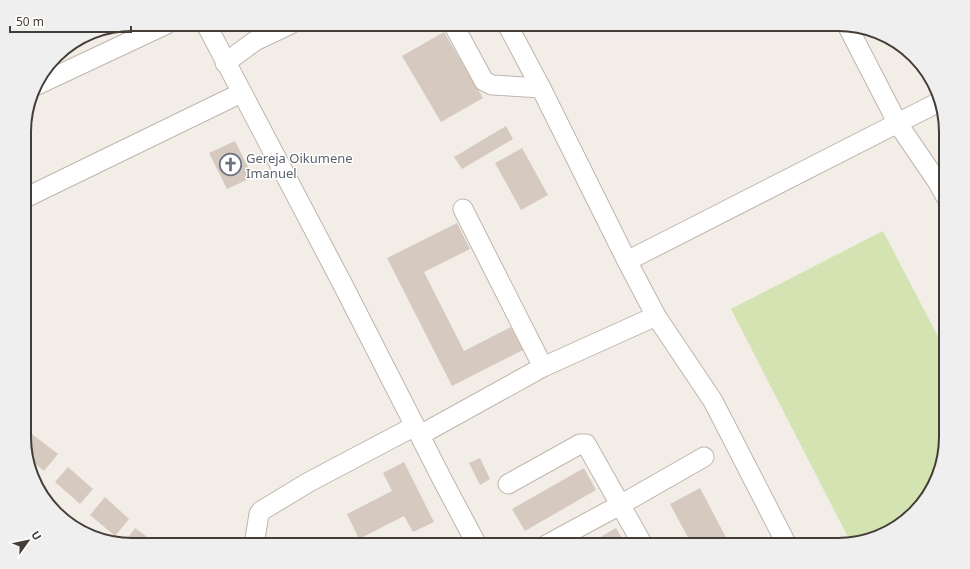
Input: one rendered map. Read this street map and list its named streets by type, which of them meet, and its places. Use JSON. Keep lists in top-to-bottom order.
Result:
{
  "places": {
    "church": ["Gereja Oikumene Imanuel"]
  },
  "scale_bar": "50 m",
  "north": "top right"
}
